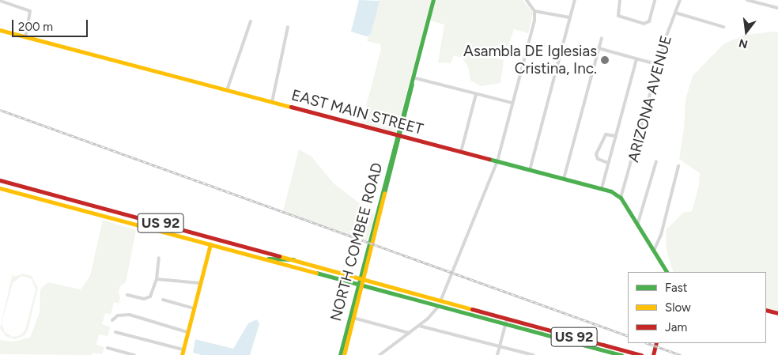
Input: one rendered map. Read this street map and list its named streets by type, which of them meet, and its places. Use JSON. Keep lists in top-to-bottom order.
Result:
{
  "streets": {
    "main road": ["EAST MAIN STREET", "US 92", "NORTH COMBEE ROAD"],
    "street": ["ARIZONA AVENUE"]
  },
  "crossings": [
    ["ARIZONA AVENUE", "EAST MAIN STREET"],
    ["EAST MAIN STREET", "NORTH COMBEE ROAD"],
    ["US 92", "NORTH COMBEE ROAD"]
  ],
  "places": ["Asambla DE Iglesias Cristina, Inc."],
  "legend": ["Fast", "Slow", "Jam"],
  "scale_bar": "200 m",
  "north": "bottom"
}
